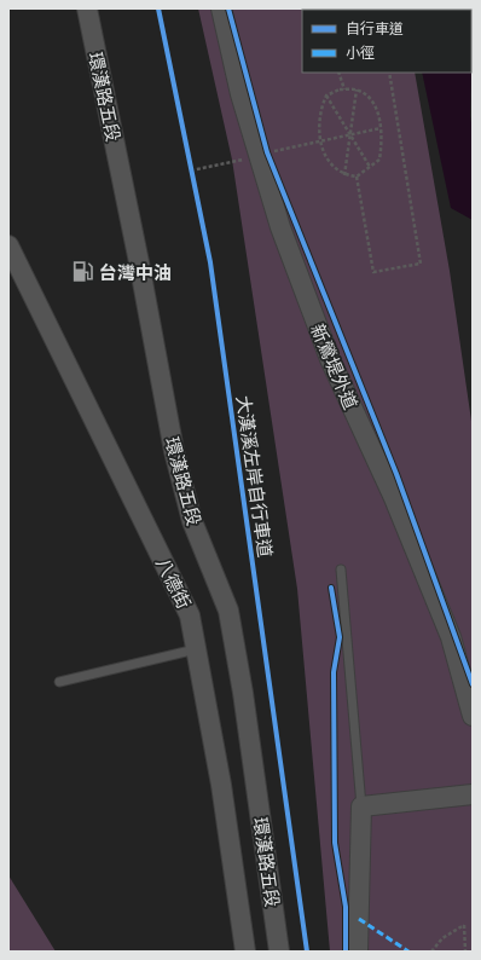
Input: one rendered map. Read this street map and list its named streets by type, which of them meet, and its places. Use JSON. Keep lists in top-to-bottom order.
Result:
{
  "streets": {
    "street": ["環漢路五段", "新鶯堤外道", "八德街"],
    "cycle path": ["大漢溪左岸自行車道"]
  },
  "places": {
    "fuel station": ["台灣中油"]
  },
  "legend": ["自行車道", "小徑"]
}
